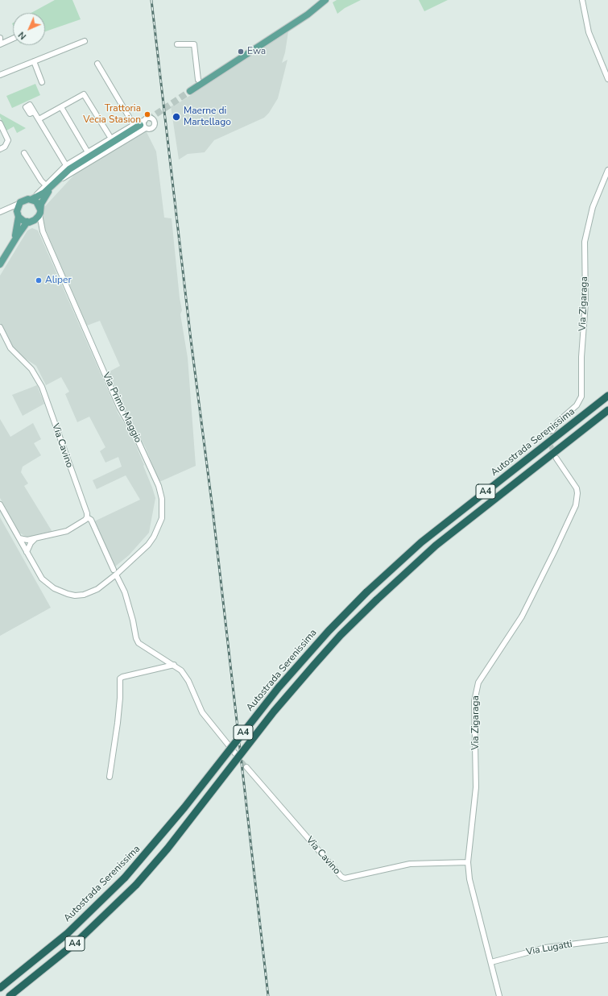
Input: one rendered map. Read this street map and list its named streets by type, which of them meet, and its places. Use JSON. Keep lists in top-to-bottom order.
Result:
{
  "streets": {
    "highway": ["Autostrada Serenissima", "A4"],
    "street": [
      "Via Zigaraga",
      "Via Primo Maggio",
      "Via Cavino",
      "Via Lugatti"
    ]
  },
  "crossings": [
    ["Via Zigaraga", "Via Cavino"],
    ["Via Zigaraga", "Via Lugatti"]
  ],
  "places": [
    "Ewa",
    "Trattoria Vecia Stasion",
    "Maerne di Martellago",
    "Aliper"
  ],
  "north": "bottom left"
}
